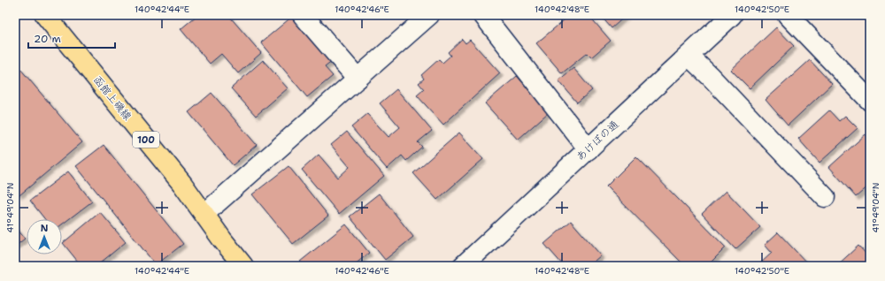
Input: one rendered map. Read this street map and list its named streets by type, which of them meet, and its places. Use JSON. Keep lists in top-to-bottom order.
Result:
{
  "streets": {
    "main road": ["函館上磯線", "100"],
    "street": ["あけぼの通"]
  },
  "scale_bar": "20 m",
  "north": "top",
  "coordinates": [
    "140°42'44\"E",
    "140°42'46\"E",
    "140°42'48\"E",
    "140°42'50\"E",
    "41°49'04\"N"
  ]
}
